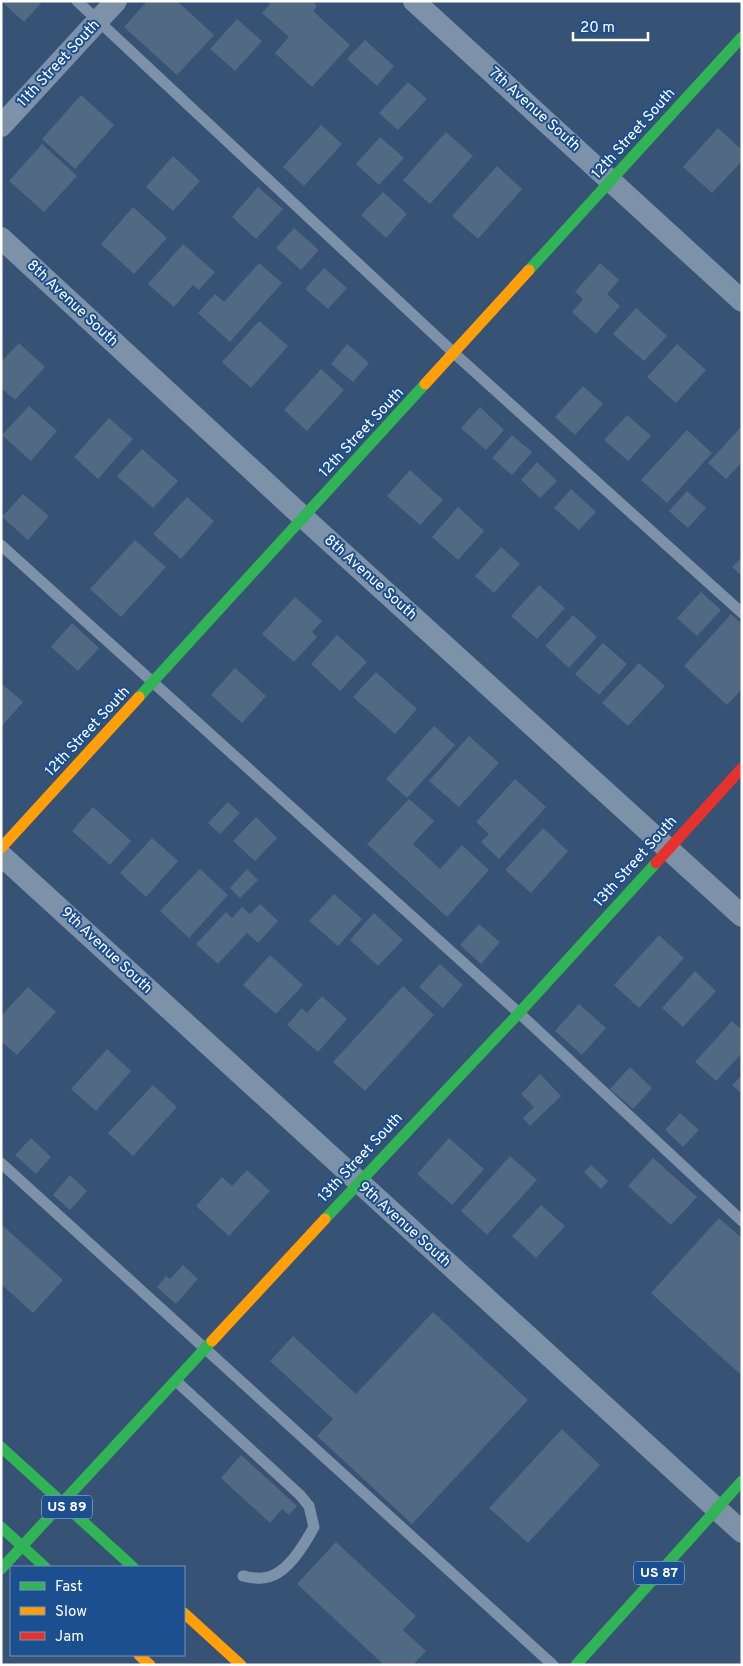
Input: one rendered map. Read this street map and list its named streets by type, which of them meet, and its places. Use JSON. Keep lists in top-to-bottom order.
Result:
{
  "streets": {
    "main road": [
      "12th Street South",
      "13th Street South",
      "US 89",
      "US 87"
    ],
    "street": [
      "11th Street South",
      "7th Avenue South",
      "8th Avenue South",
      "9th Avenue South"
    ]
  },
  "crossings": [
    ["7th Avenue South", "12th Street South"],
    ["12th Street South", "8th Avenue South"],
    ["8th Avenue South", "13th Street South"],
    ["13th Street South", "9th Avenue South"],
    ["13th Street South", "US 89"],
    ["9th Avenue South", "US 87"]
  ],
  "legend": ["Fast", "Slow", "Jam"],
  "scale_bar": "20 m"
}
